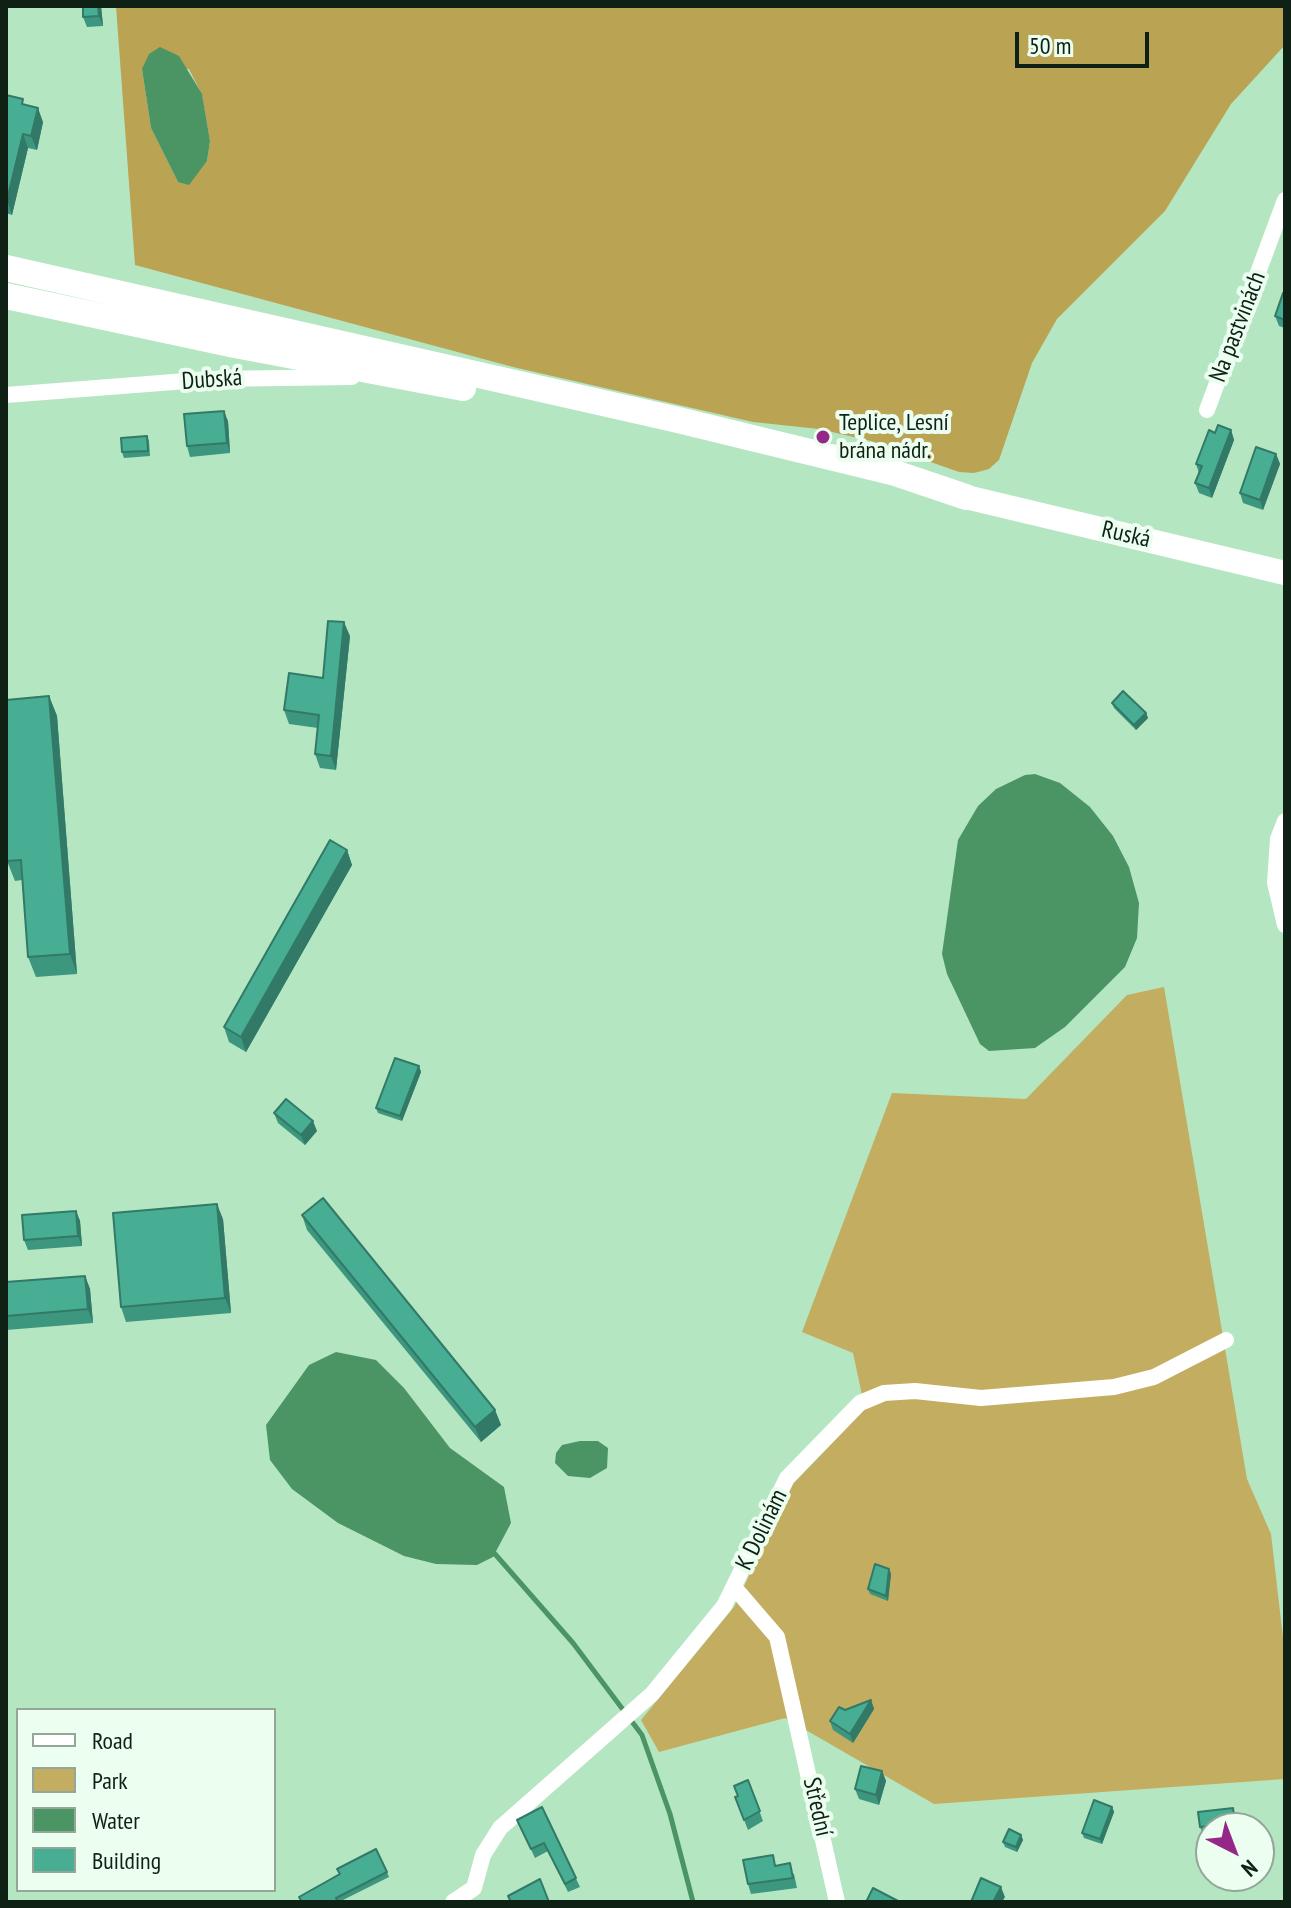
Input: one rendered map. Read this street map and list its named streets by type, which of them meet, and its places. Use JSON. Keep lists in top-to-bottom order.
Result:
{
  "streets": {
    "main road": ["Ruská"],
    "street": [
      "Na pastvinách",
      "Dubská",
      "K Dolinám",
      "Střední"
    ]
  },
  "crossings": [
    ["K Dolinám", "Střední"]
  ],
  "places": ["Teplice, Lesní brána nádr."],
  "legend": [
    "Road",
    "Park",
    "Water",
    "Building"
  ],
  "scale_bar": "50 m",
  "north": "bottom right"
}
